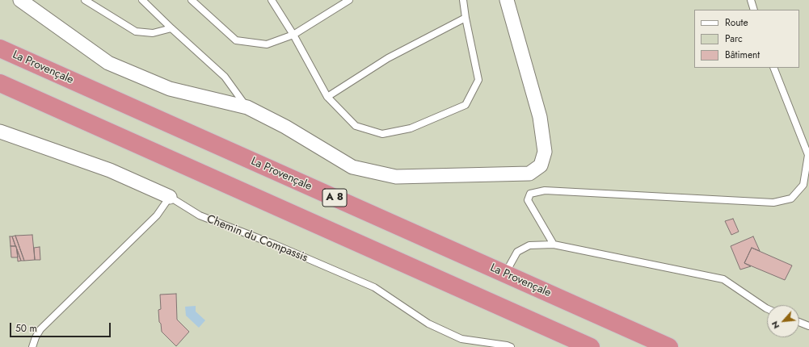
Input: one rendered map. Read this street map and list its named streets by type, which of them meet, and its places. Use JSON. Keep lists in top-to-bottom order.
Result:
{
  "streets": {
    "highway": ["La Provençale", "A 8"],
    "street": ["Chemin du Compassis"]
  },
  "legend": ["Route", "Parc", "Bâtiment"],
  "scale_bar": "50 m",
  "north": "bottom left"
}
